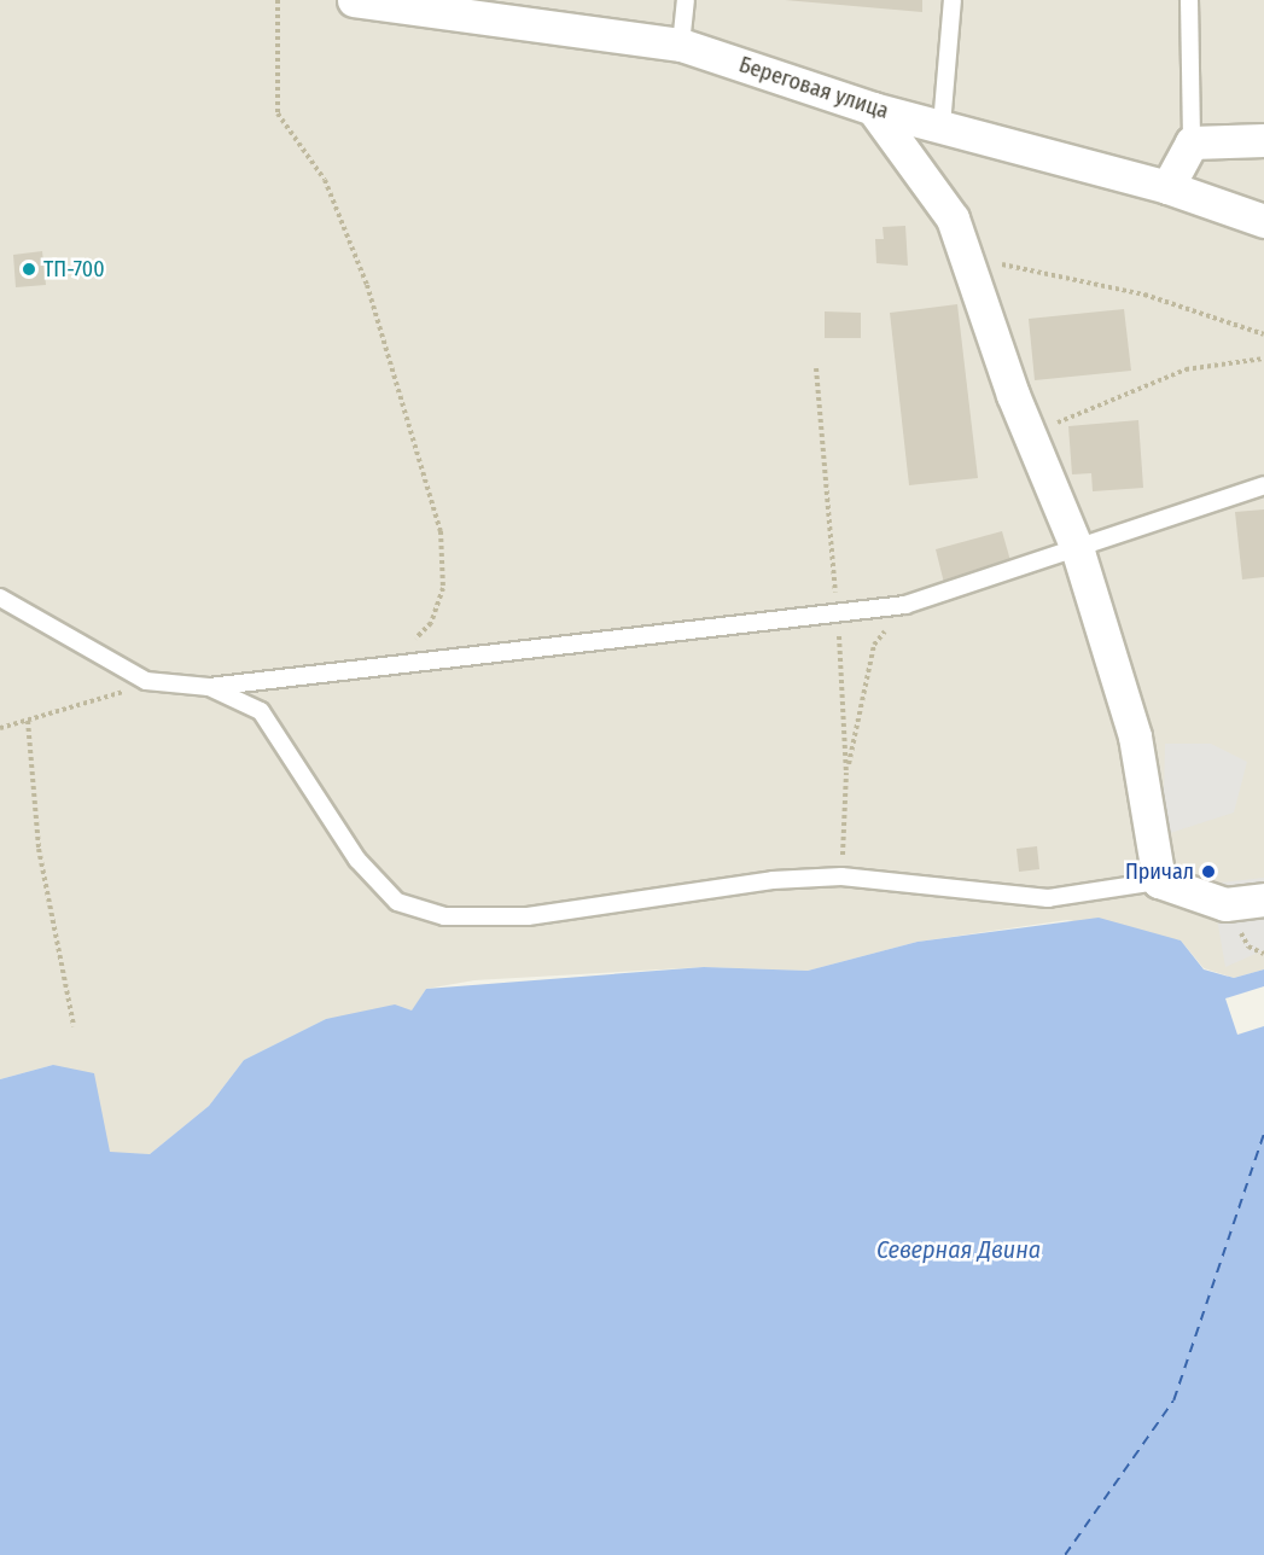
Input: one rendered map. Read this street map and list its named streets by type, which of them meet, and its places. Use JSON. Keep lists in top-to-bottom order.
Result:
{
  "streets": {
    "street": ["Береговая улица"]
  },
  "water": ["Северная Двина"],
  "places": ["ТП-700", "Причал"]
}
